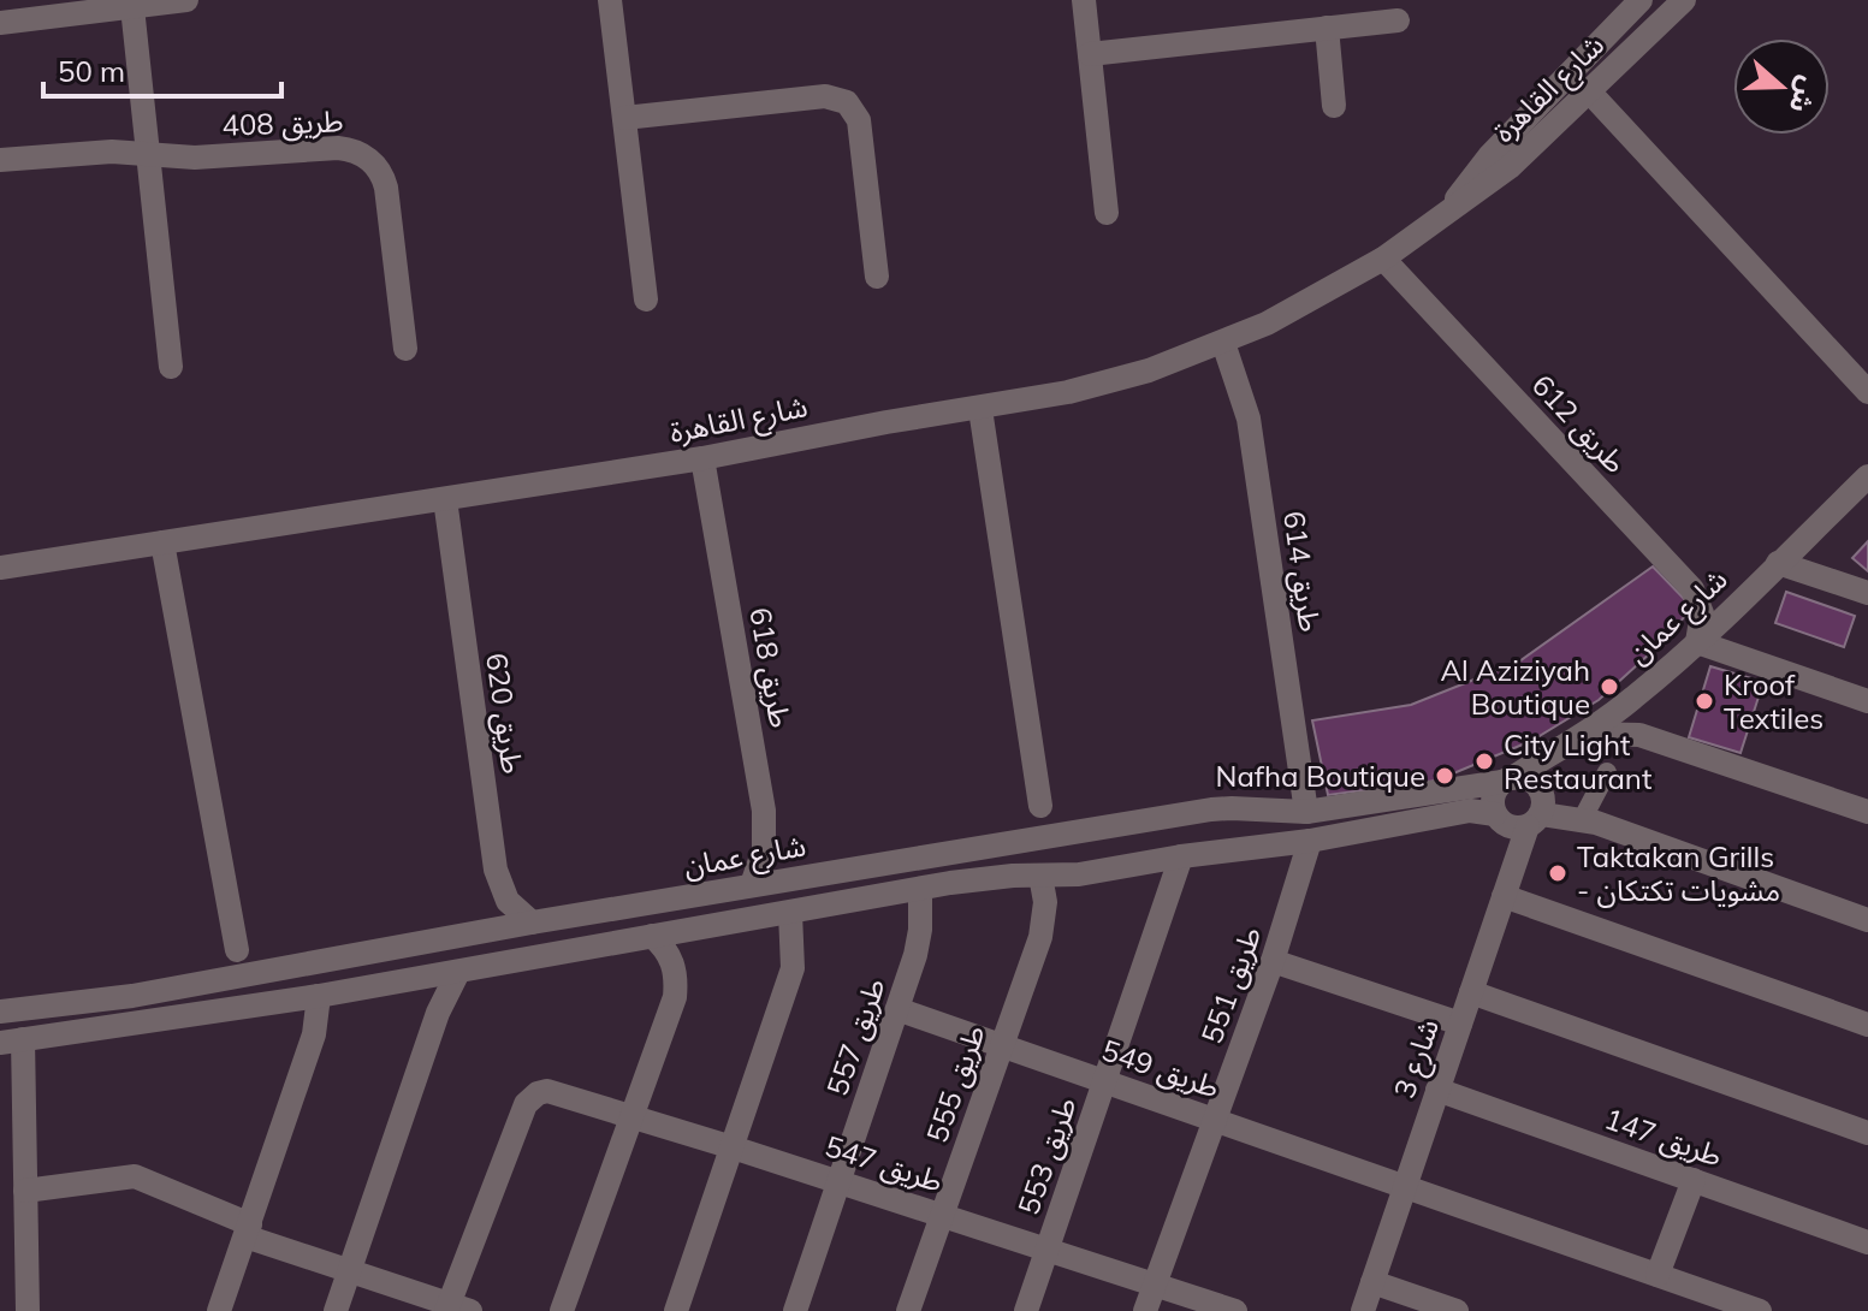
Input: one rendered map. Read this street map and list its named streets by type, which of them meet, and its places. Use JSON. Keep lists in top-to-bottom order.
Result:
{
  "streets": {
    "street": [
      "شارع القاهرة",
      "طريق 408",
      "طريق 612",
      "طريق 614",
      "شارع عمان",
      "طريق 618",
      "طريق 620",
      "طريق 551",
      "طريق 557",
      "شارع 3",
      "طريق 549",
      "طريق 555",
      "طريق 147",
      "طريق 553",
      "طريق 547"
    ]
  },
  "crossings": [
    ["شارع القاهرة", "طريق 612"],
    ["شارع القاهرة", "طريق 614"],
    ["شارع القاهرة", "طريق 618"],
    ["شارع القاهرة", "طريق 620"],
    ["طريق 612", "شارع عمان"],
    ["طريق 614", "شارع عمان"],
    ["شارع عمان", "طريق 618"],
    ["شارع عمان", "طريق 620"],
    ["شارع عمان", "شارع 3"],
    ["طريق 551", "طريق 549"],
    ["طريق 551", "طريق 547"],
    ["طريق 557", "طريق 549"],
    ["طريق 557", "طريق 547"],
    ["شارع 3", "طريق 549"],
    ["شارع 3", "طريق 147"],
    ["طريق 549", "طريق 555"],
    ["طريق 549", "طريق 553"],
    ["طريق 555", "طريق 547"],
    ["طريق 553", "طريق 547"]
  ],
  "places": [
    "Al Aziziyah Boutique",
    "Kroof Textiles",
    "City Light Restaurant",
    "Nafha Boutique",
    "Taktakan Grills - مشويات تكتكان"
  ],
  "scale_bar": "50 m",
  "north": "right"
}
